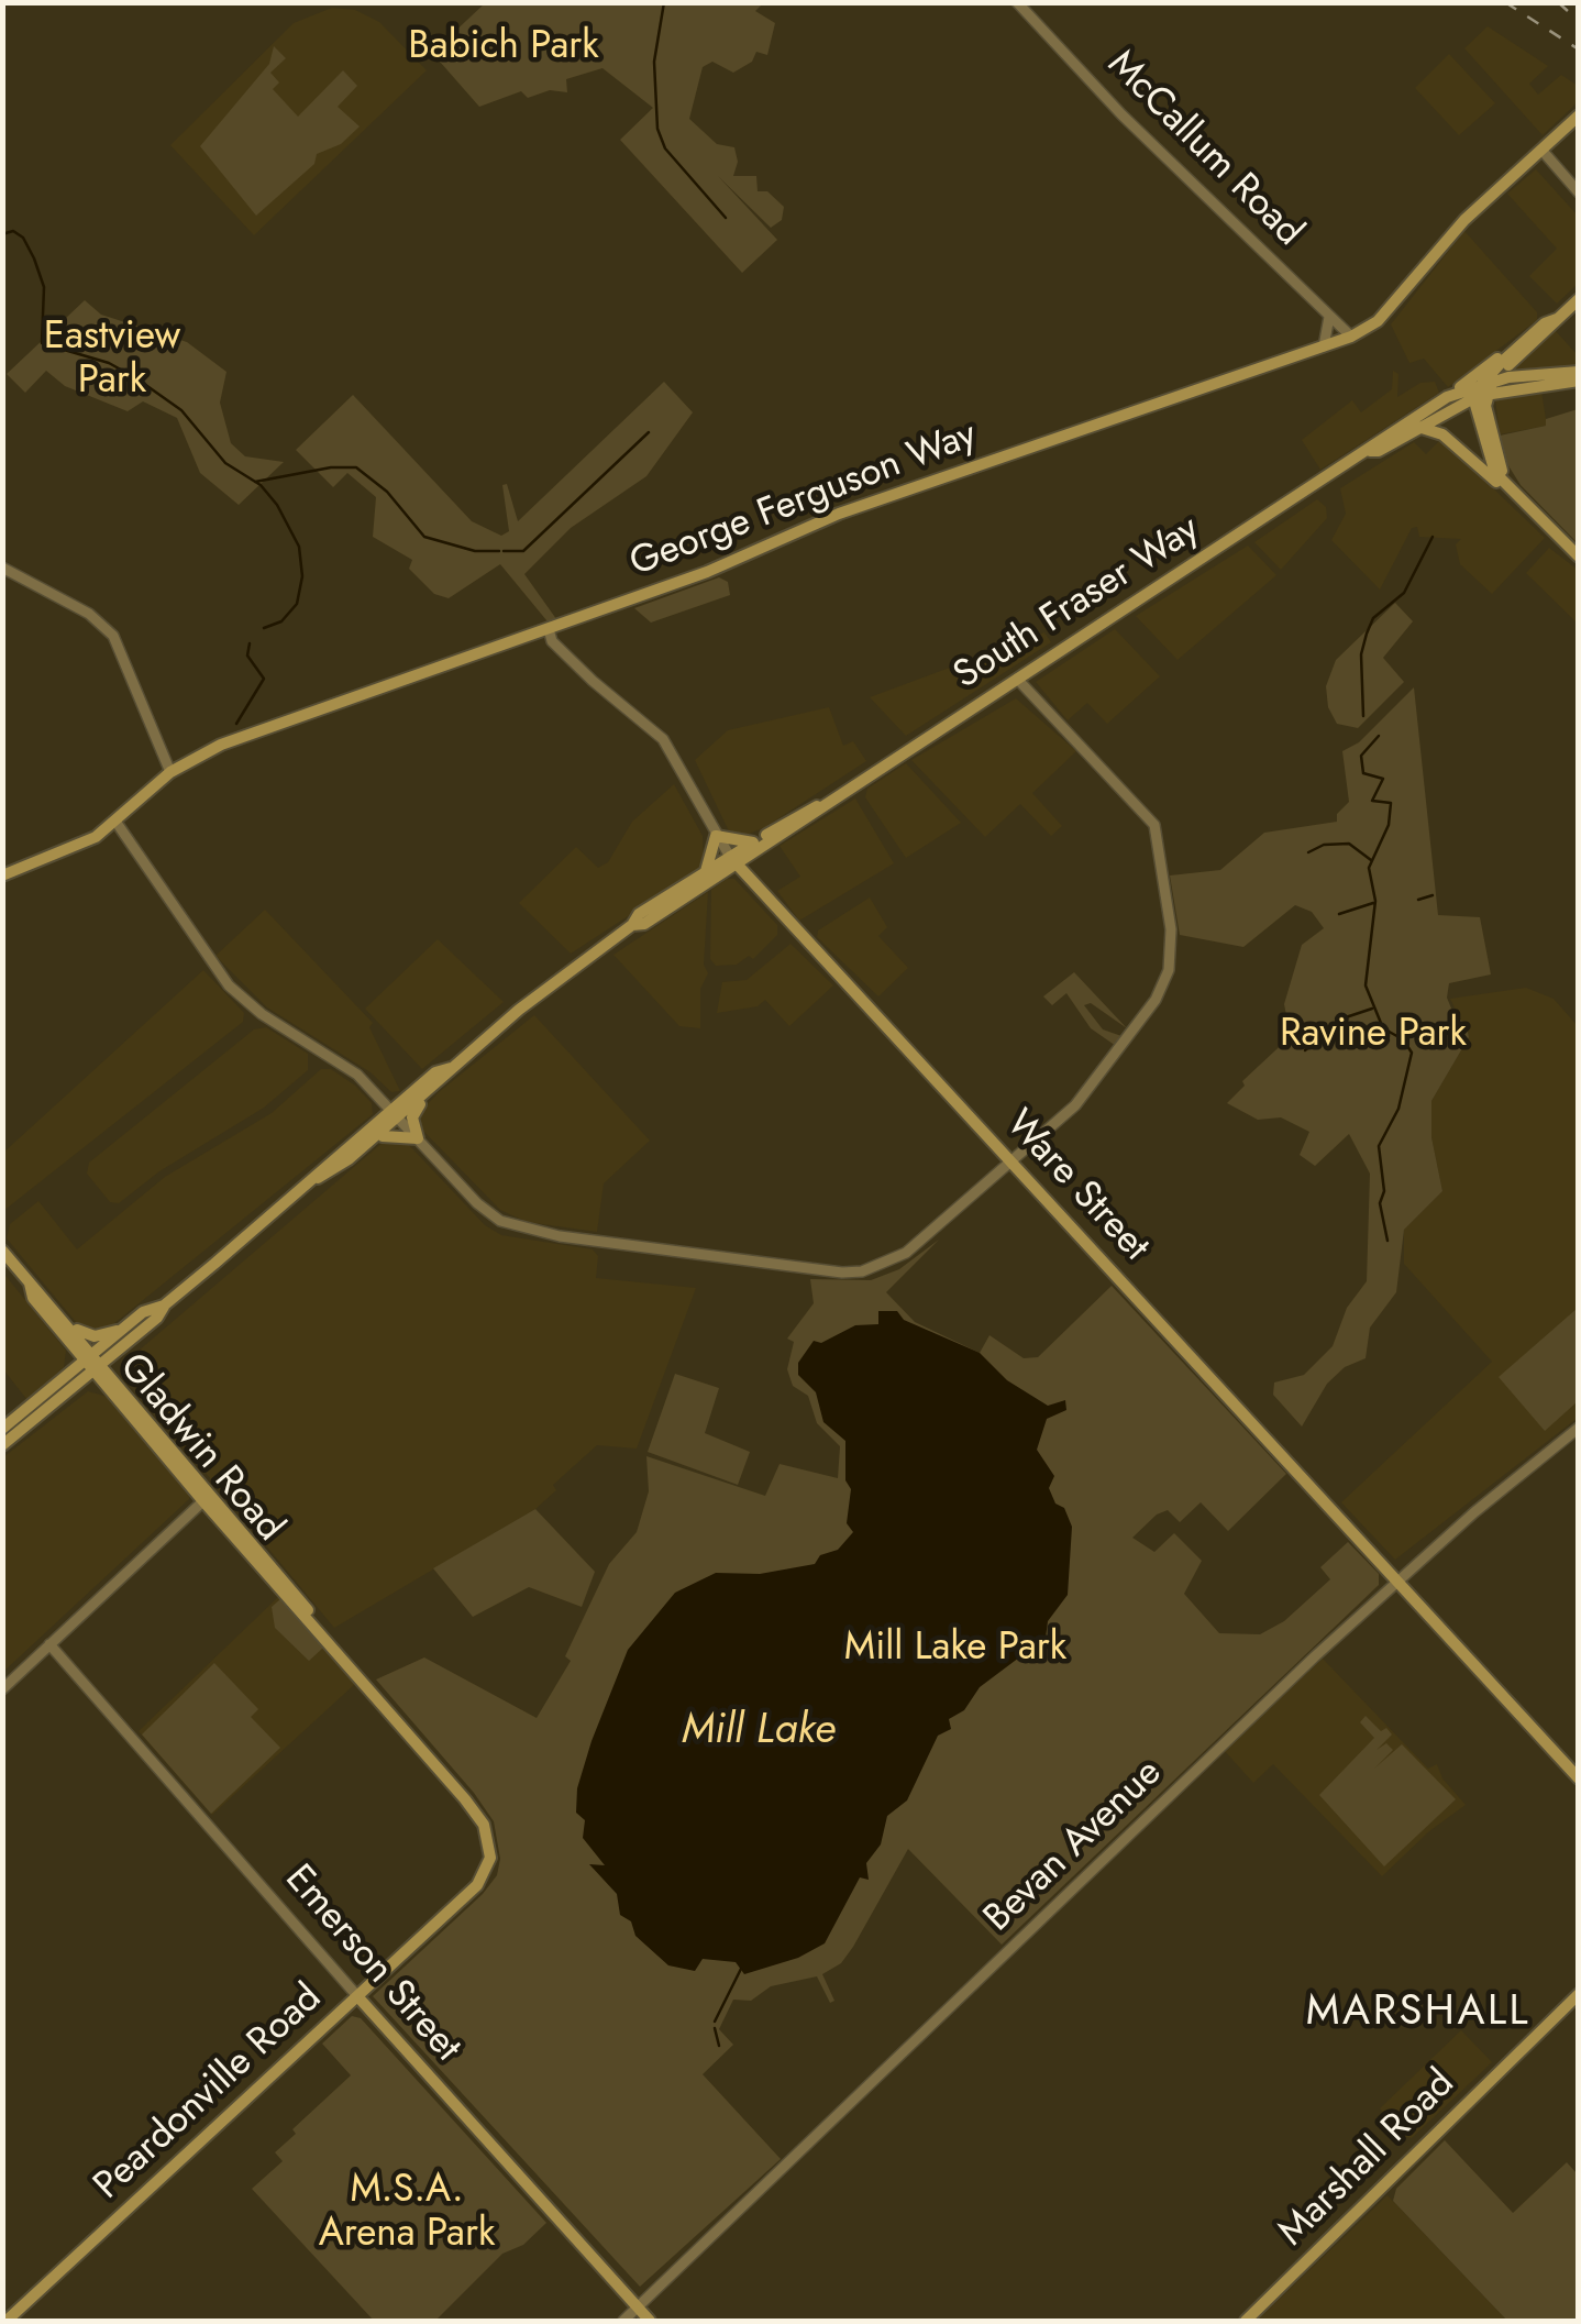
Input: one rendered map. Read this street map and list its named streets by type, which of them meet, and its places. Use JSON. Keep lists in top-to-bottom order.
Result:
{
  "streets": {
    "main road": [
      "George Ferguson Way",
      "South Fraser Way",
      "Ware Street",
      "Gladwin Road",
      "Emerson Street",
      "Peardonville Road",
      "Marshall Road"
    ],
    "street": ["McCallum Road", "Bevan Avenue"]
  },
  "crossings": [
    ["McCallum Road", "George Ferguson Way"],
    ["George Ferguson Way", "Ware Street"],
    ["South Fraser Way", "Ware Street"],
    ["South Fraser Way", "Gladwin Road"],
    ["Ware Street", "Bevan Avenue"],
    ["Gladwin Road", "Peardonville Road"],
    ["Bevan Avenue", "Emerson Street"],
    ["Emerson Street", "Peardonville Road"]
  ],
  "districts": ["MARSHALL"],
  "water": ["Mill Lake"],
  "parks": [
    "Babich Park",
    "Eastview Park",
    "Ravine Park",
    "Mill Lake Park",
    "M.S.A. Arena Park"
  ]
}
